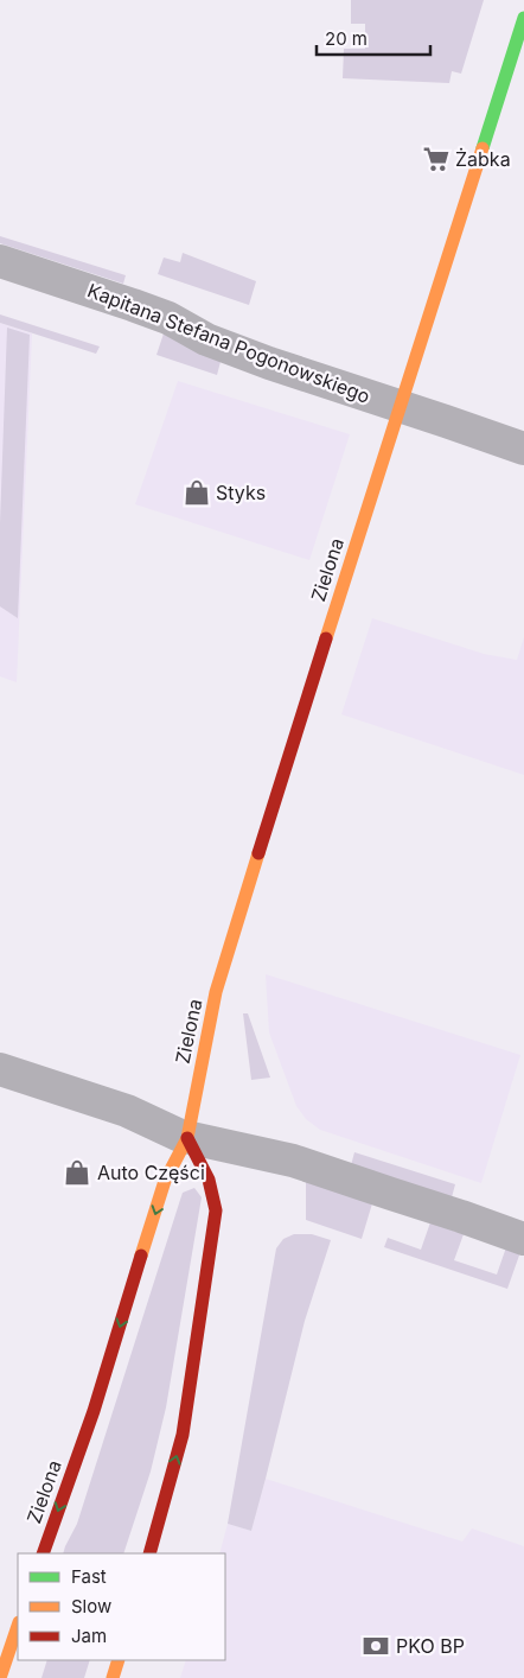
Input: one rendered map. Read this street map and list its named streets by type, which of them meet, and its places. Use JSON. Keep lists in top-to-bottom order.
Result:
{
  "streets": {
    "street": ["Kapitana Stefana Pogonowskiego", "Zielona"]
  },
  "crossings": [
    ["Kapitana Stefana Pogonowskiego", "Zielona"]
  ],
  "places": {
    "supermarket": ["Żabka"],
    "shop": ["Styks", "Auto Części"],
    "bank": ["PKO BP"]
  },
  "legend": ["Fast", "Slow", "Jam"],
  "scale_bar": "20 m"
}
